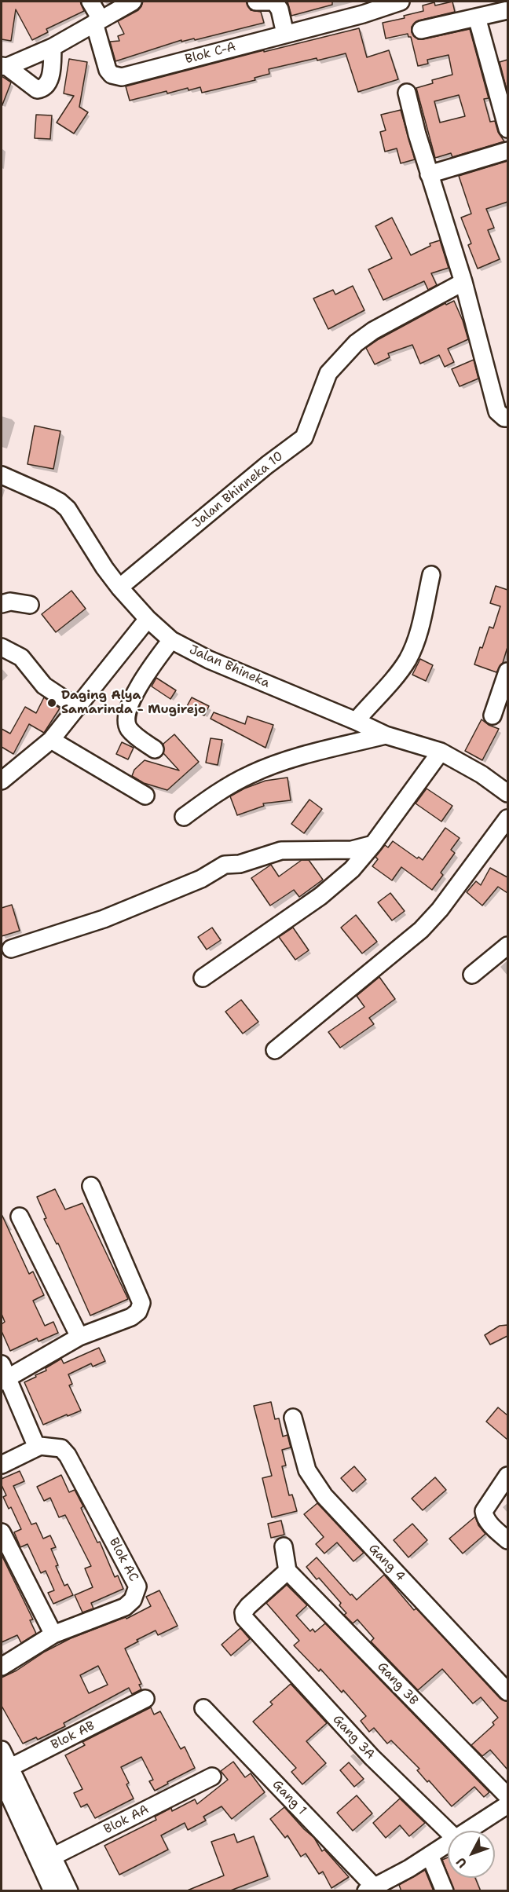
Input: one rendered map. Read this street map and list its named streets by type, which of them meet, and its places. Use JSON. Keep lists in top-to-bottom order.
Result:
{
  "streets": {
    "street": [
      "Blok C-A",
      "Jalan Bhinneka 10",
      "Jalan Bhineka",
      "Blok AC",
      "Gang 4",
      "Gang 3B",
      "Blok AB",
      "Gang 3A",
      "Gang 1",
      "Blok AA"
    ]
  },
  "crossings": [
    ["Jalan Bhinneka 10", "Jalan Bhineka"],
    ["Gang 3B", "Gang 3A"]
  ],
  "places": ["Daging Alya Samarinda - Mugirejo"],
  "north": "bottom left"
}
